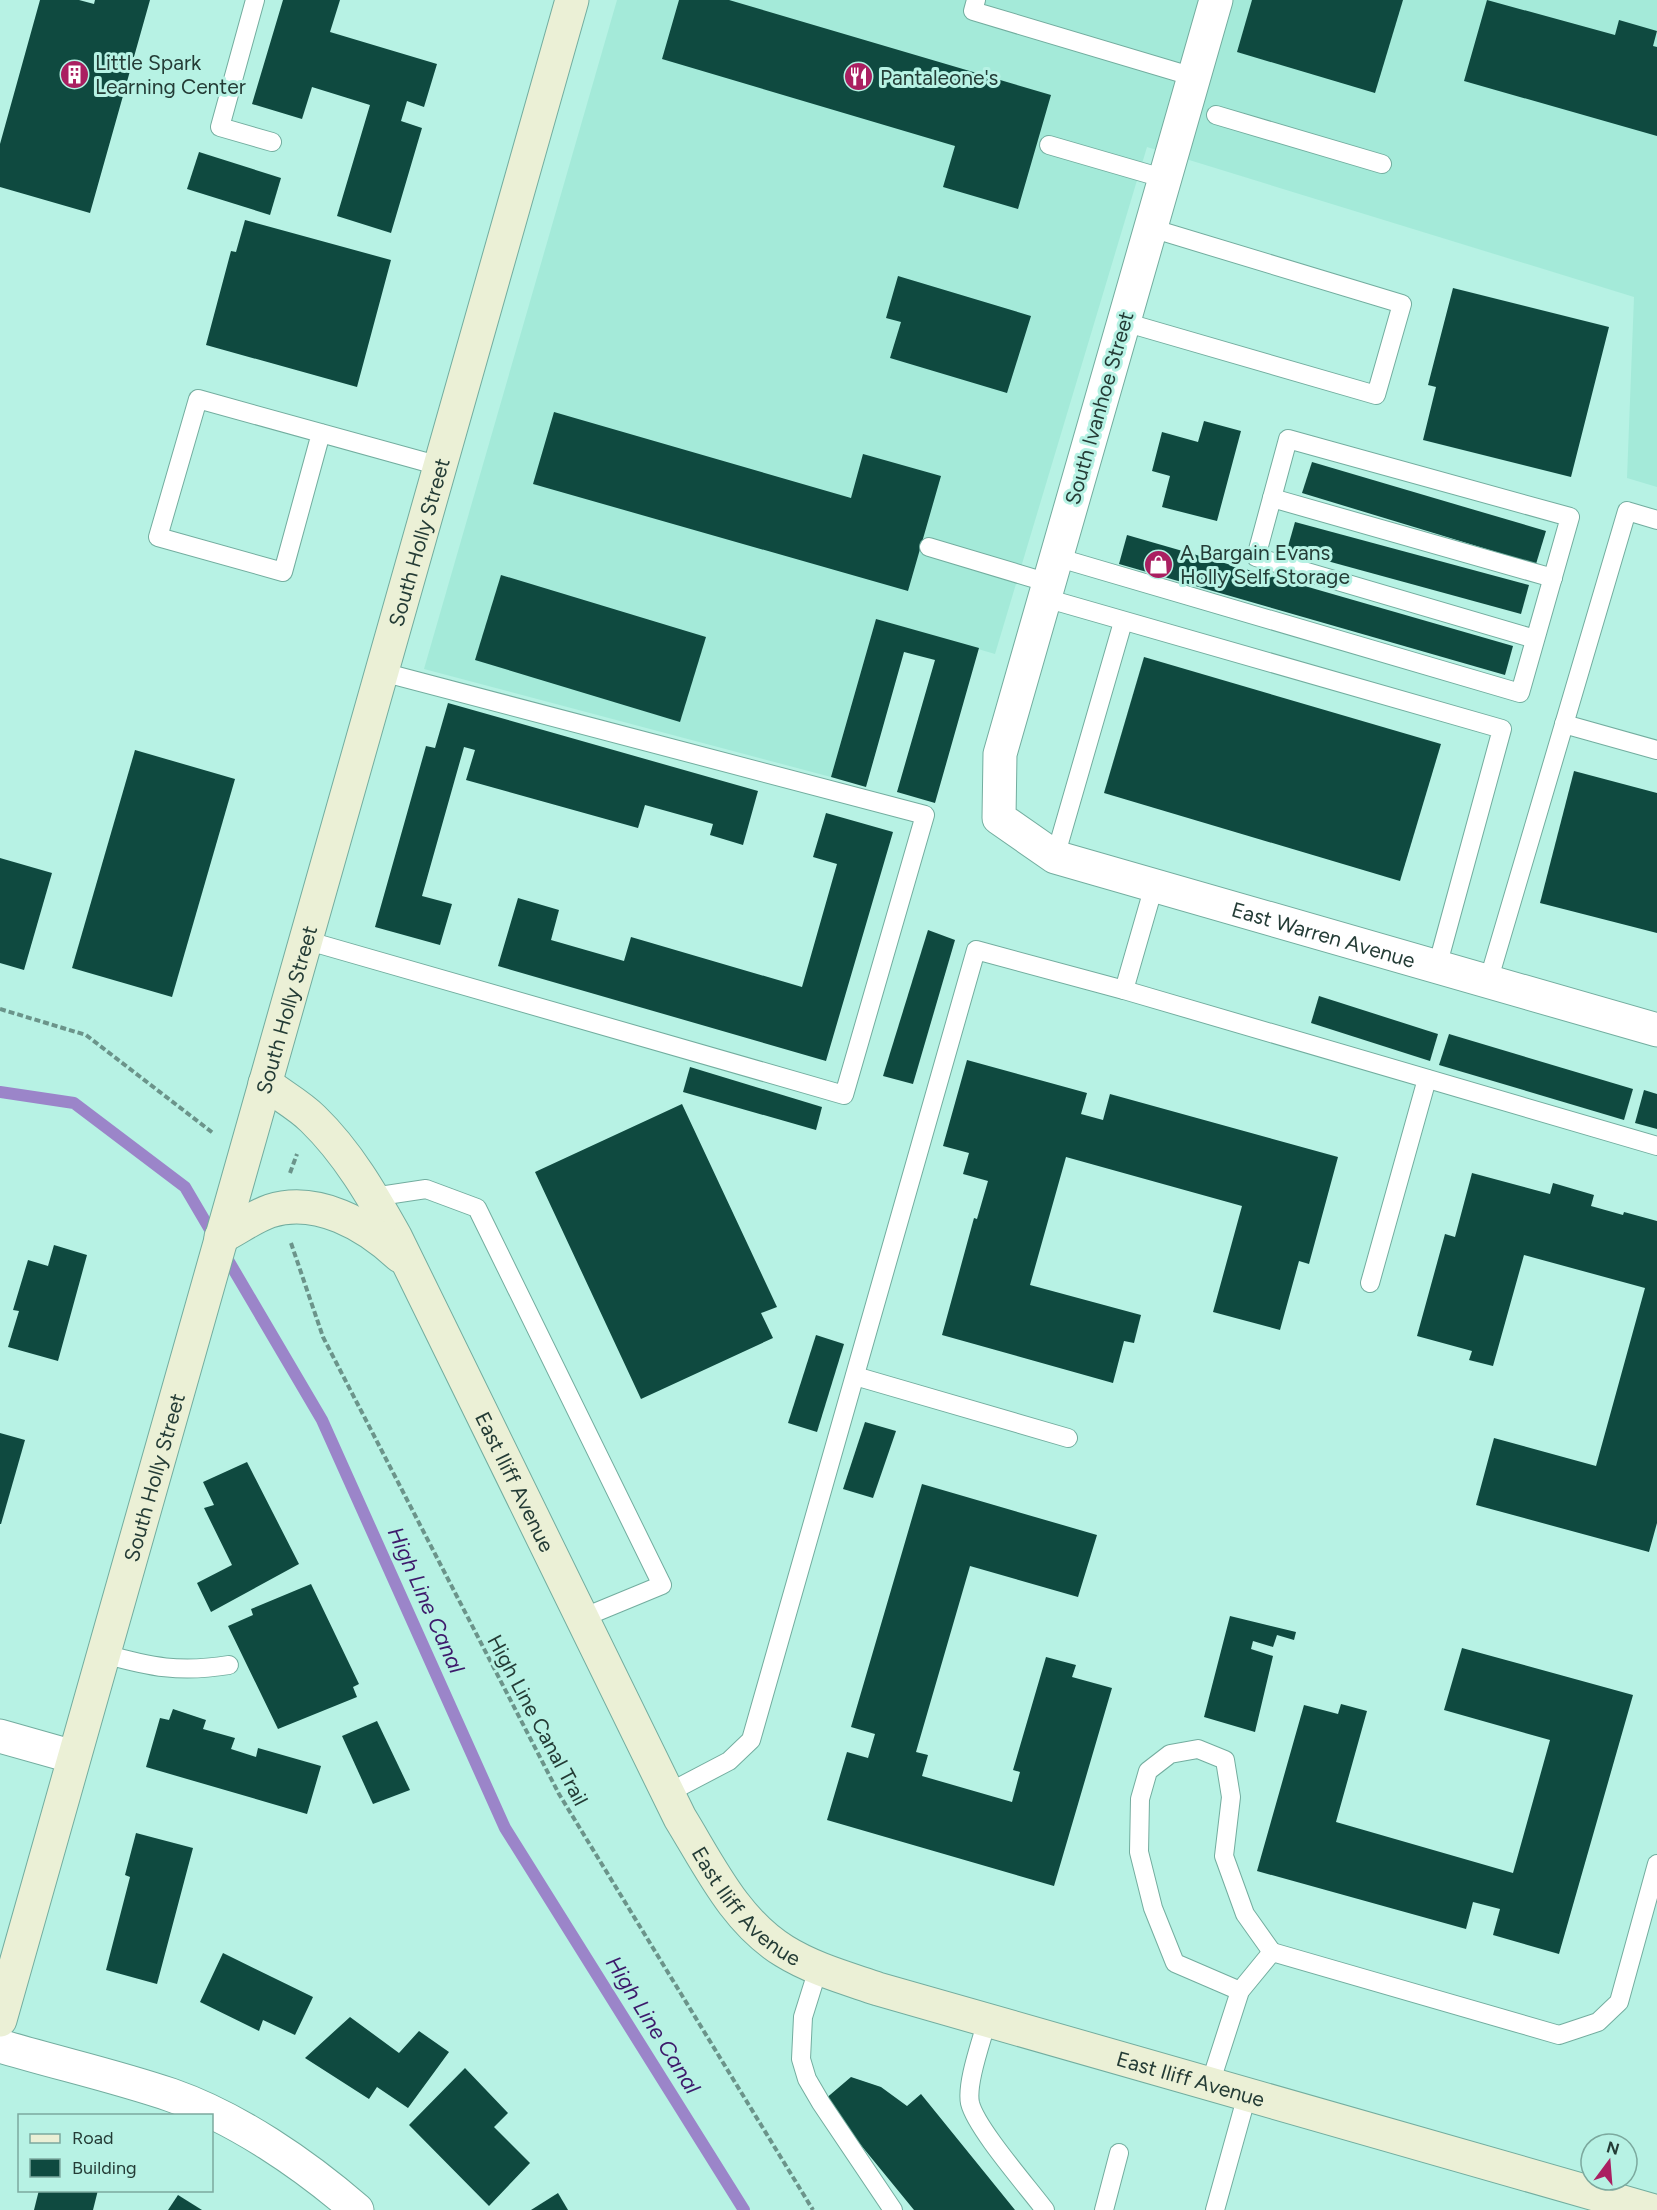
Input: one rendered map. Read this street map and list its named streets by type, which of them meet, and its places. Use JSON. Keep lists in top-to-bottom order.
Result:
{
  "streets": {
    "street": [
      "South Ivanhoe Street",
      "South Holly Street",
      "East Warren Avenue",
      "East Iliff Avenue"
    ],
    "path": ["High Line Canal Trail"]
  },
  "crossings": [
    ["South Ivanhoe Street", "East Warren Avenue"],
    ["South Holly Street", "East Iliff Avenue"]
  ],
  "water": ["High Line Canal"],
  "places": {
    "building": ["Little Spark Learning Center"],
    "restaurant": ["Pantaleone's"],
    "shop": ["A Bargain Evans Holly Self Storage"]
  },
  "legend": ["Road", "Building"],
  "north": "top"
}
